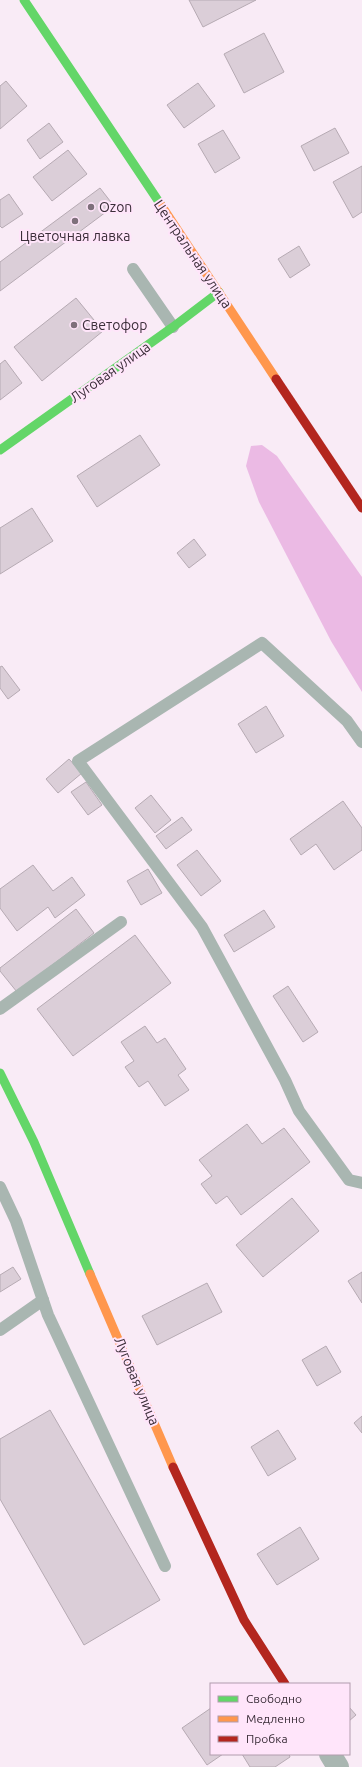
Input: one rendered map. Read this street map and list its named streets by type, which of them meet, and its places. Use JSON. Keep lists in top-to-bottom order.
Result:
{
  "streets": {
    "street": ["Центральная улица", "Луговая улица"]
  },
  "crossings": [
    ["Центральная улица", "Луговая улица"]
  ],
  "places": ["Ozon", "Цветочная лавка", "Светофор"],
  "legend": ["Свободно", "Медленно", "Пробка"]
}
